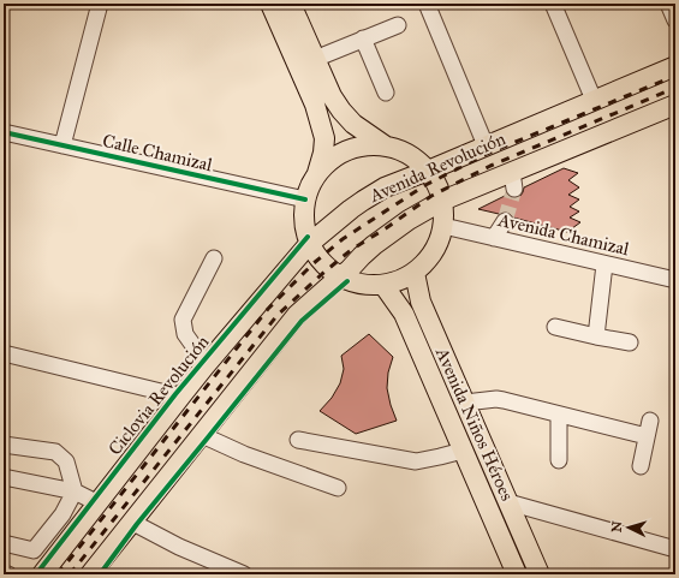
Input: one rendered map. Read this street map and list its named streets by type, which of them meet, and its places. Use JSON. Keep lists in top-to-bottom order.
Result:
{
  "streets": {
    "main road": ["Avenida Revolución", "Avenida Niños Héroes"],
    "street": ["Calle Chamizal", "Avenida Chamizal"],
    "cycle path": ["Ciclovia Revolución"]
  },
  "north": "left"
}
